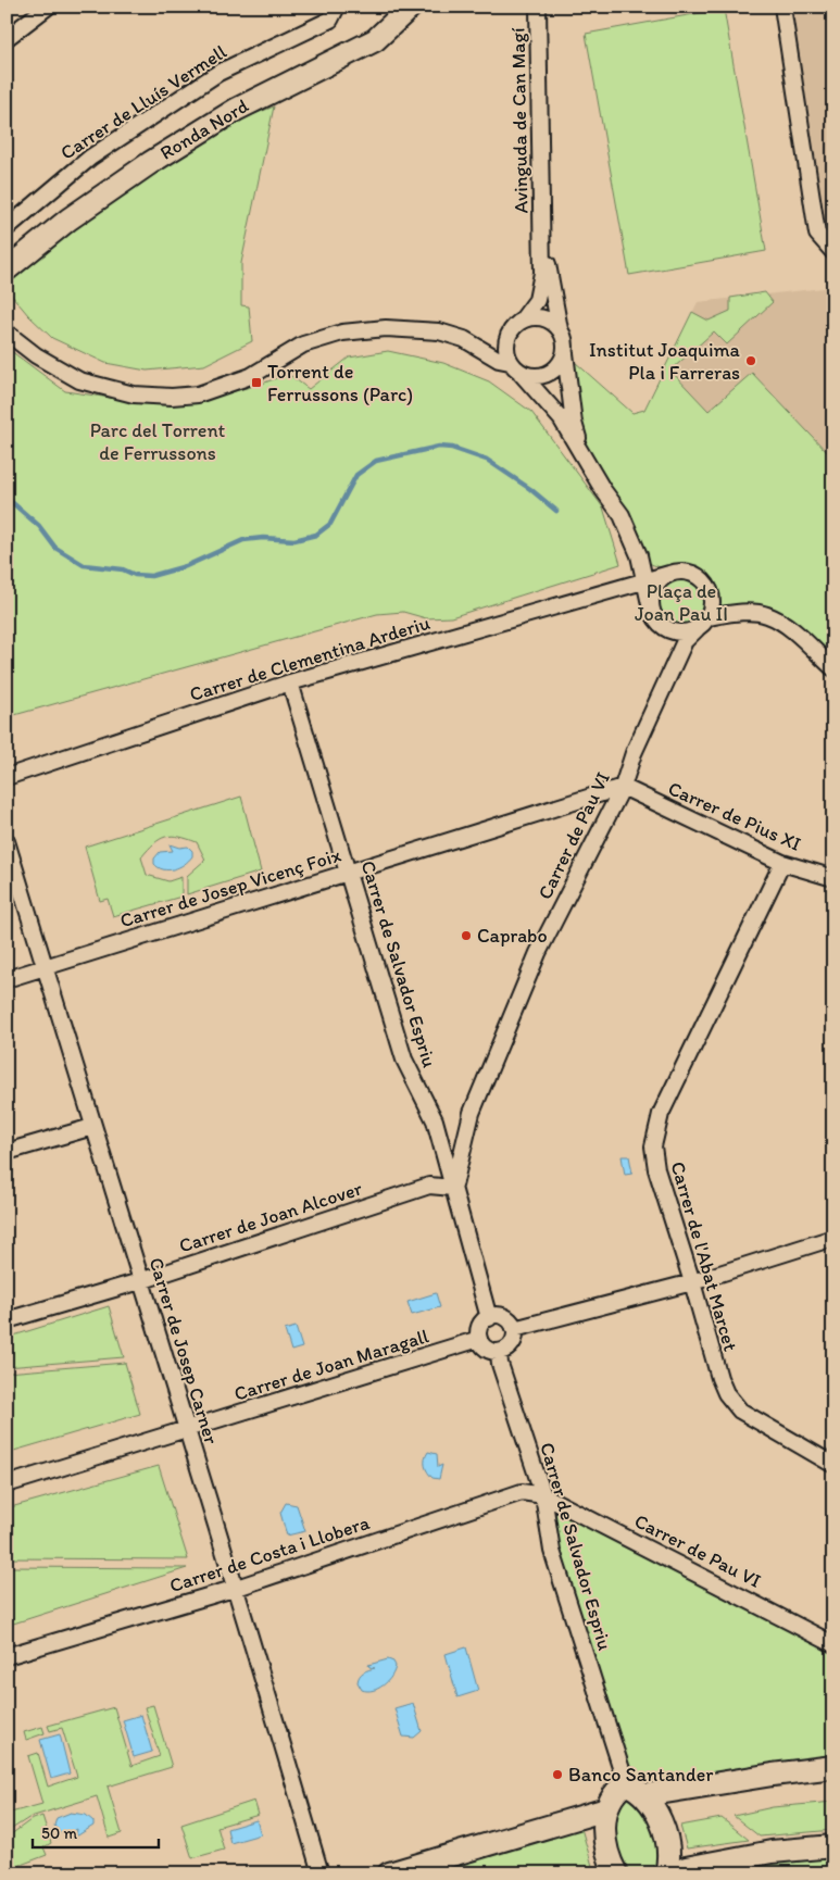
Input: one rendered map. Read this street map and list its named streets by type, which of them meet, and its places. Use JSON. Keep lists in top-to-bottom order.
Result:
{
  "streets": {
    "main road": ["Ronda Nord"],
    "street": [
      "Carrer de Lluís Vermell",
      "Avinguda de Can Magí",
      "Carrer de Clementina Arderiu",
      "Carrer de Pius XI",
      "Carrer de Pau VI",
      "Carrer de Josep Vicenç Foix",
      "Carrer de Salvador Espriu",
      "Carrer de Joan Alcover",
      "Carrer de l'Abat Marcet",
      "Carrer de Josep Carner",
      "Carrer de Joan Maragall",
      "Carrer de Costa i Llobera"
    ]
  },
  "crossings": [
    ["Carrer de Clementina Arderiu", "Carrer de Pau VI"],
    ["Carrer de Clementina Arderiu", "Carrer de Salvador Espriu"],
    ["Carrer de Pius XI", "Carrer de Pau VI"],
    ["Carrer de Pius XI", "Carrer de Josep Vicenç Foix"],
    ["Carrer de Pius XI", "Carrer de l'Abat Marcet"],
    ["Carrer de Pau VI", "Carrer de Josep Vicenç Foix"],
    ["Carrer de Pau VI", "Carrer de Salvador Espriu"],
    ["Carrer de Pau VI", "Carrer de Joan Alcover"],
    ["Carrer de Pau VI", "Carrer de Costa i Llobera"],
    ["Carrer de Josep Vicenç Foix", "Carrer de Salvador Espriu"],
    ["Carrer de Josep Vicenç Foix", "Carrer de Josep Carner"],
    ["Carrer de Salvador Espriu", "Carrer de Joan Alcover"],
    ["Carrer de Salvador Espriu", "Carrer de Joan Maragall"],
    ["Carrer de Salvador Espriu", "Carrer de Costa i Llobera"],
    ["Carrer de Joan Alcover", "Carrer de Josep Carner"],
    ["Carrer de Josep Carner", "Carrer de Joan Maragall"],
    ["Carrer de Josep Carner", "Carrer de Costa i Llobera"]
  ],
  "parks": ["Parc del Torrent de Ferrussons", "Plaça de Joan Pau II"],
  "places": {
    "other": ["Institut Joaquima Pla i Farreras", "Caprabo", "Banco Santander"],
    "transit": ["Torrent de Ferrussons (Parc)"]
  },
  "scale_bar": "50 m"
}
